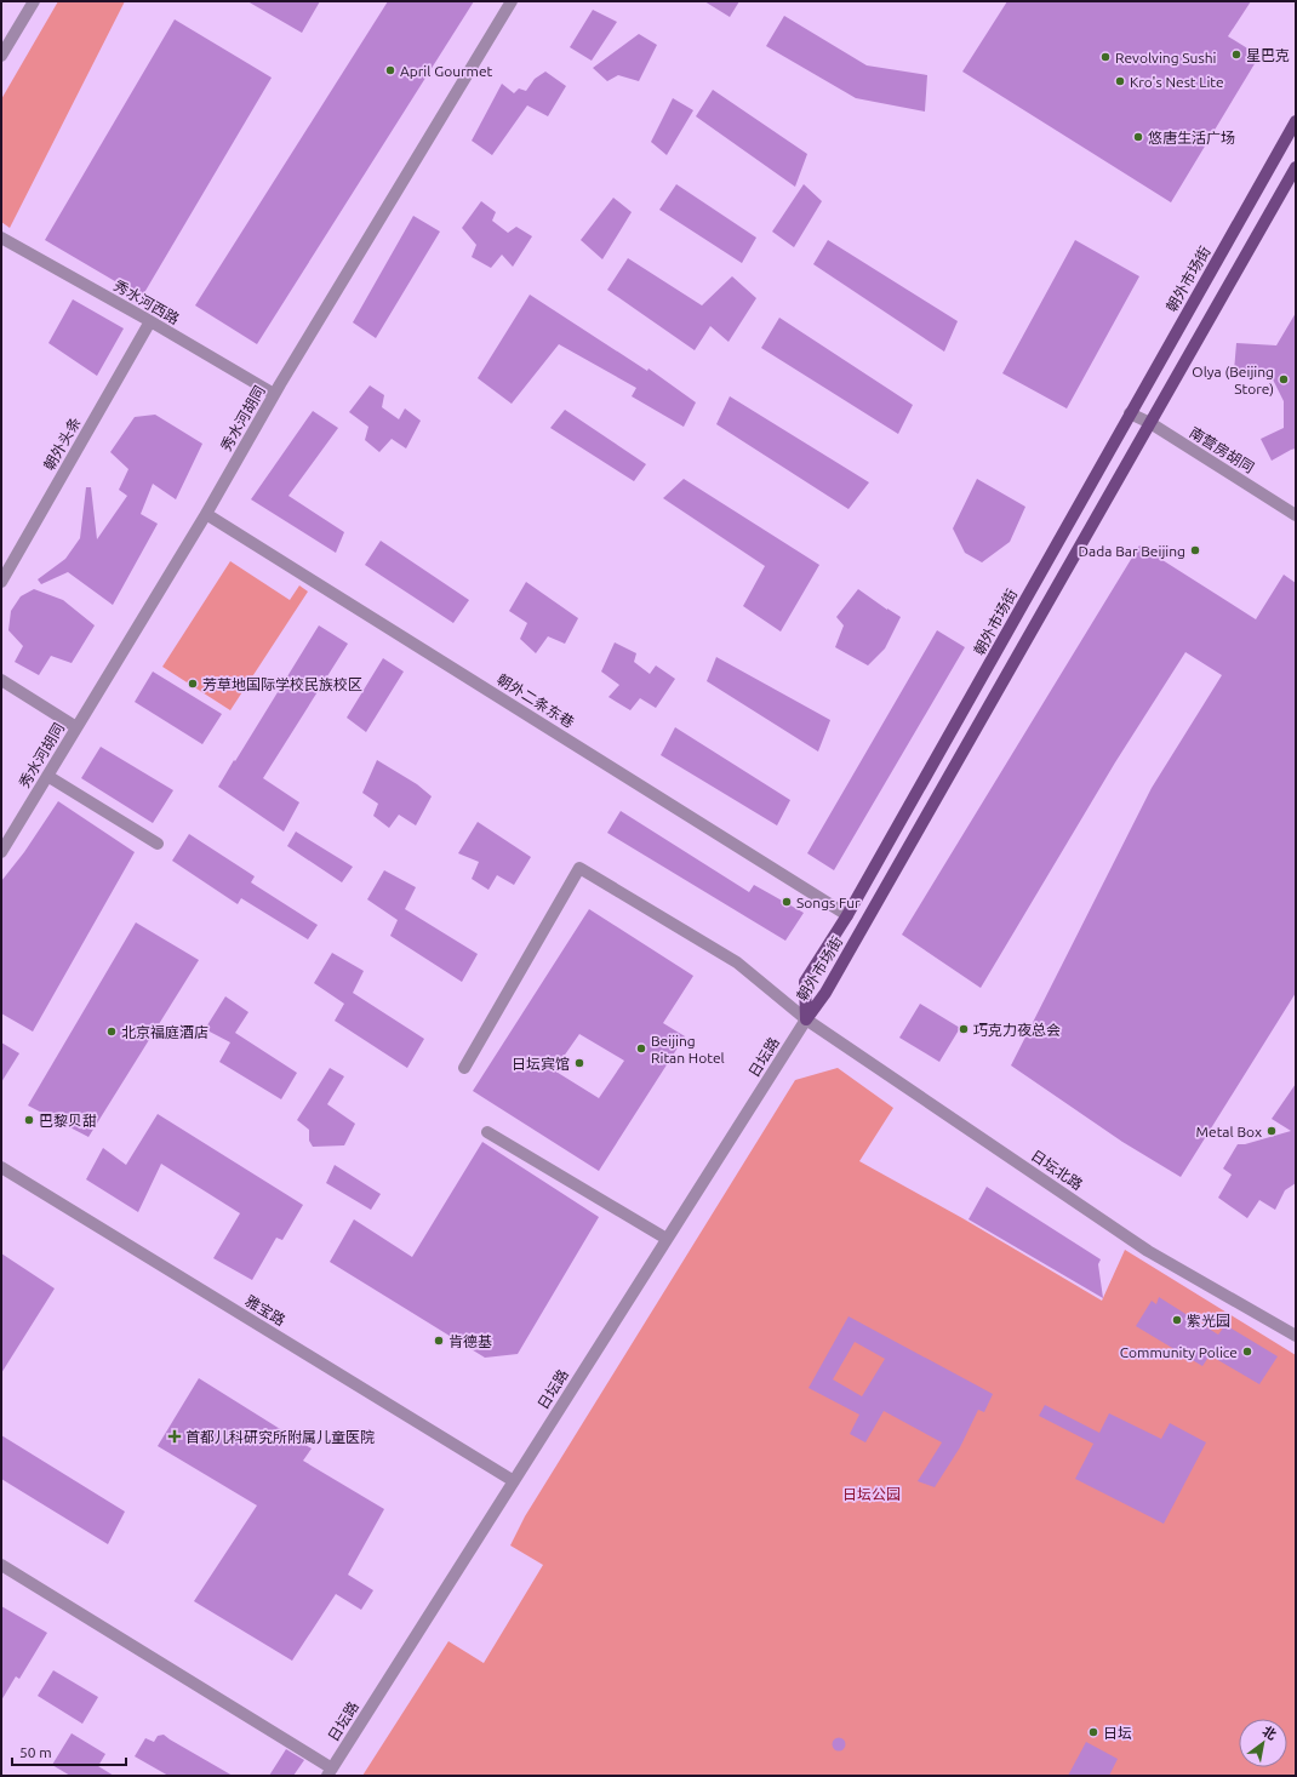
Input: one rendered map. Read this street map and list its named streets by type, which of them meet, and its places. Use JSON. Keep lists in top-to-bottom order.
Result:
{
  "streets": {
    "main road": ["朝外市场街"],
    "street": [
      "秀水河西路",
      "秀水河胡同",
      "朝外头条",
      "南营房胡同",
      "朝外二条东巷",
      "日坛路",
      "日坛北路",
      "雅宝路"
    ]
  },
  "crossings": [
    ["朝外市场街", "南营房胡同"],
    ["朝外市场街", "朝外二条东巷"],
    ["朝外市场街", "日坛路"],
    ["朝外市场街", "日坛北路"],
    ["秀水河西路", "秀水河胡同"],
    ["秀水河西路", "朝外头条"],
    ["秀水河胡同", "朝外二条东巷"],
    ["日坛路", "日坛北路"],
    ["日坛路", "雅宝路"]
  ],
  "parks": ["日坛公园"],
  "places": {
    "other": [
      "星巴克",
      "Revolving Sushi",
      "April Gourmet",
      "Kro's Nest Lite",
      "悠唐生活广场",
      "Olya (Beijing Store)",
      "Dada Bar Beijing",
      "芳草地国际学校民族校区",
      "Songs Fur",
      "巧克力夜总会",
      "北京福庭酒店",
      "Beijing Ritan Hotel",
      "日坛宾馆",
      "巴黎贝甜",
      "Metal Box",
      "紫光园",
      "肯德基",
      "Community Police",
      "日坛"
    ],
    "health": ["首都儿科研究所附属儿童医院"]
  },
  "scale_bar": "50 m",
  "north": "top right"
}
